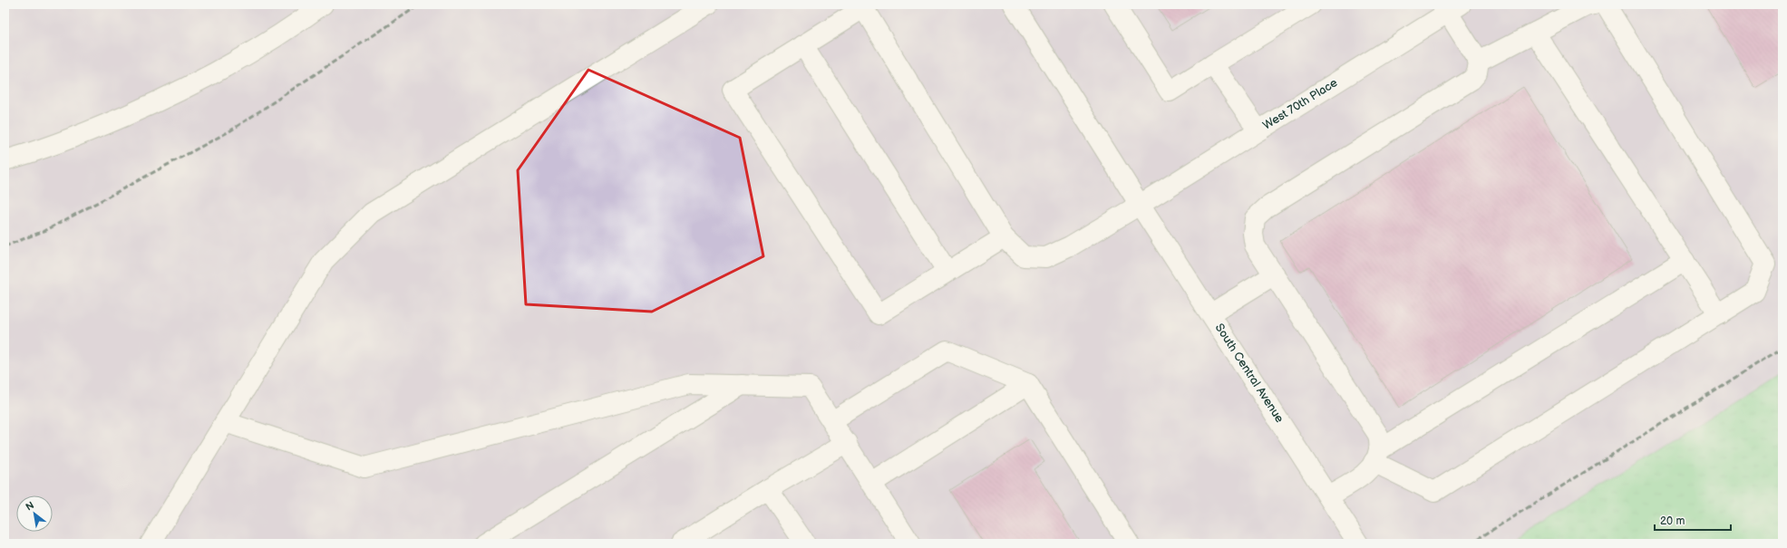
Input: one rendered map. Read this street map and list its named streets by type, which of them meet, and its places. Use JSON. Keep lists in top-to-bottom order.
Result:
{
  "streets": {
    "street": ["West 70th Place", "South Central Avenue"]
  },
  "crossings": [
    ["West 70th Place", "South Central Avenue"]
  ],
  "scale_bar": "20 m",
  "north": "top left"
}
